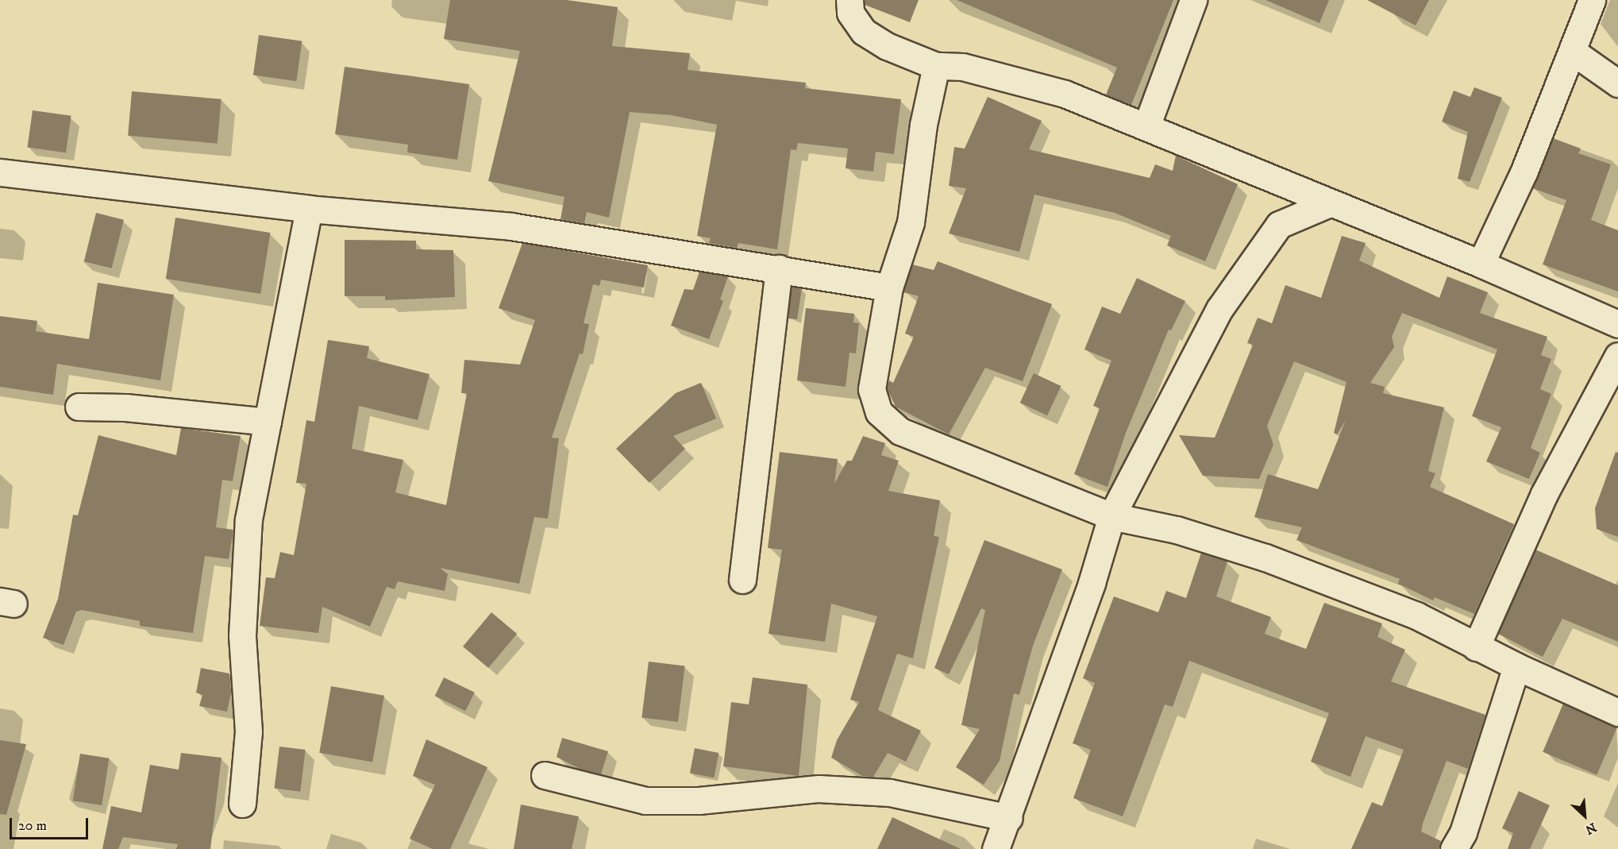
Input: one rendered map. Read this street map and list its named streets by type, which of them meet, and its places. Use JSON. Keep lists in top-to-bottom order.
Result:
{
  "scale_bar": "20 m",
  "north": "bottom right"
}
